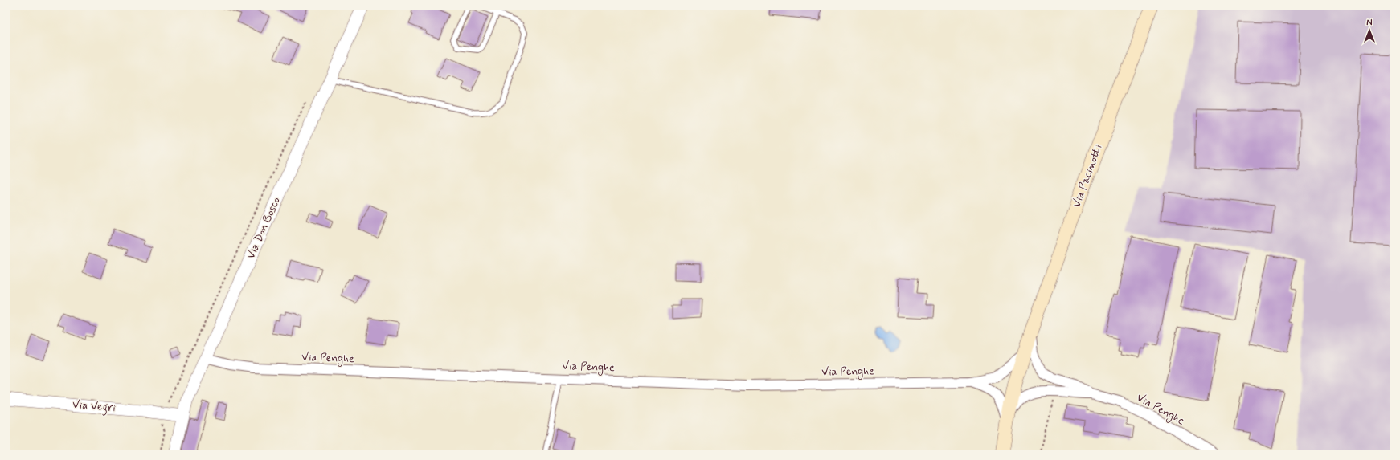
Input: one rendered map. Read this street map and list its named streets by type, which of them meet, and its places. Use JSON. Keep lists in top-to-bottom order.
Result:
{
  "streets": {
    "main road": ["Via Pacinotti"],
    "street": ["Via Don Bosco", "Via Penghe", "Via Vegri"]
  },
  "crossings": [
    ["Via Pacinotti", "Via Penghe"],
    ["Via Don Bosco", "Via Penghe"],
    ["Via Don Bosco", "Via Vegri"]
  ],
  "north": "top"
}
